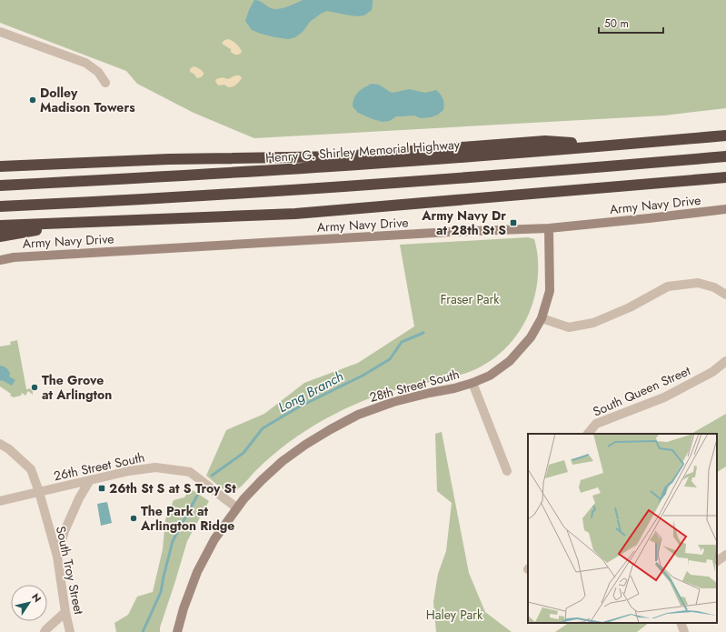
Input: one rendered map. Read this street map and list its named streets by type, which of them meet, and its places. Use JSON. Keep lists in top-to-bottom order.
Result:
{
  "streets": {
    "highway": ["Henry G. Shirley Memorial Highway"],
    "street": [
      "Army Navy Drive",
      "28th Street South",
      "South Queen Street",
      "26th Street South",
      "South Troy Street"
    ]
  },
  "crossings": [
    ["Army Navy Drive", "28th Street South"],
    ["28th Street South", "26th Street South"],
    ["26th Street South", "South Troy Street"]
  ],
  "water": ["Long Branch"],
  "parks": ["Fraser Park", "Haley Park"],
  "places": {
    "other": ["Dolley Madison Towers", "The Grove at Arlington", "The Park at Arlington Ridge"],
    "transit": ["Army Navy Dr at 28th St S", "26th St S at S Troy St"]
  },
  "scale_bar": "50 m",
  "north": "top right"
}
